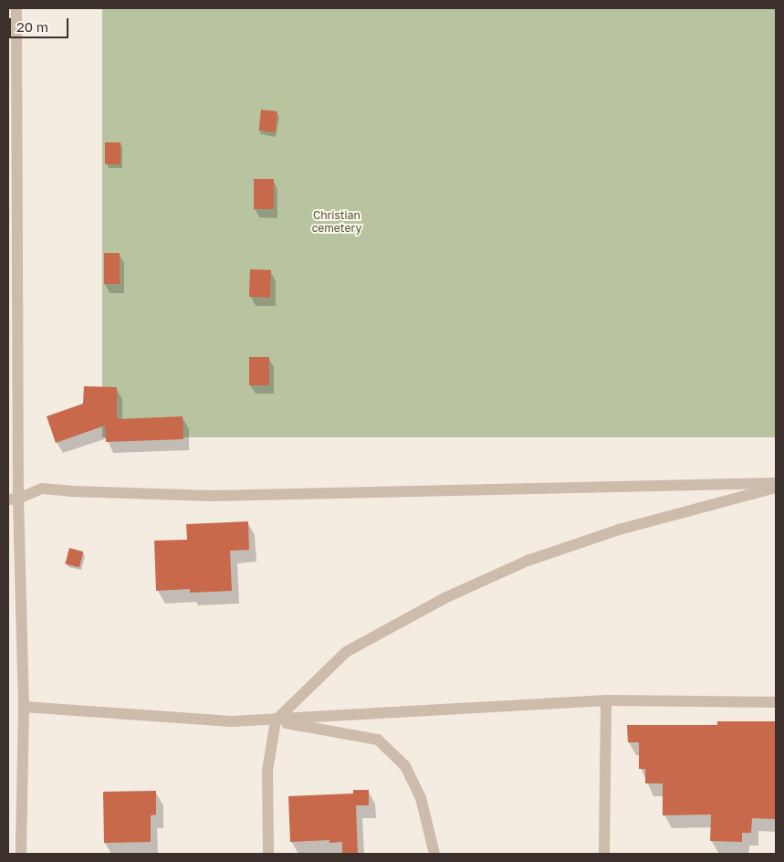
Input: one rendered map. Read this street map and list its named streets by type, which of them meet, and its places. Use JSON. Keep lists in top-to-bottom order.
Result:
{
  "parks": ["Christian cemetery"],
  "scale_bar": "20 m"
}
